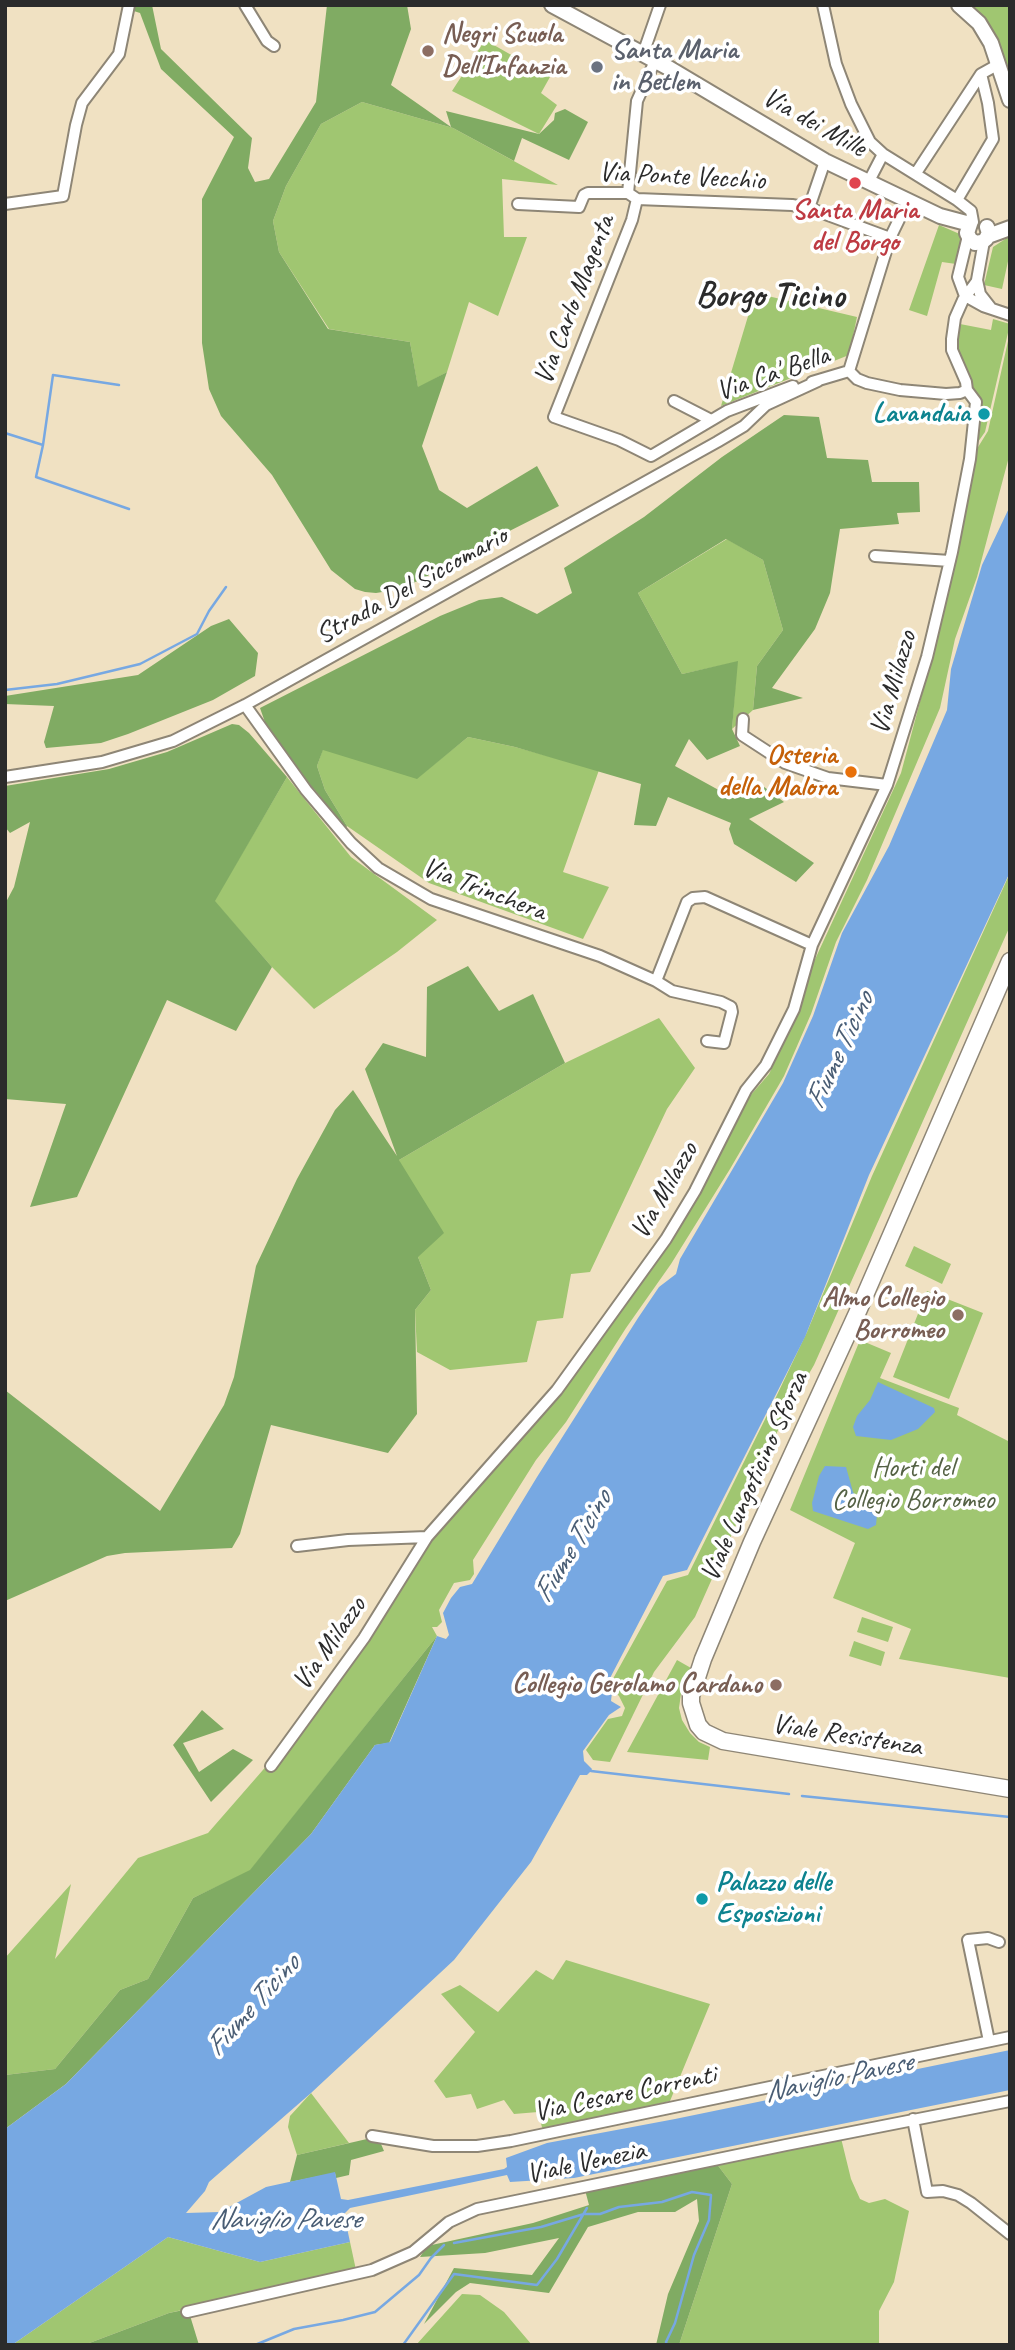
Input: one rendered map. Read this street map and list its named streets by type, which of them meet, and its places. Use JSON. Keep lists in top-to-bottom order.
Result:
{
  "streets": {
    "main road": ["Viale Lungoticino Sforza", "Viale Resistenza"],
    "street": [
      "Via dei Mille",
      "Via Ponte Vecchio",
      "Via Carlo Magenta",
      "Via Ca' Bella",
      "Strada Del Siccomario",
      "Via Milazzo",
      "Via Trinchera",
      "Via Cesare Correnti",
      "Viale Venezia"
    ]
  },
  "crossings": [
    ["Via dei Mille", "Via Carlo Magenta"],
    ["Via Ponte Vecchio", "Via Carlo Magenta"],
    ["Via Carlo Magenta", "Via Ca' Bella"],
    ["Via Ca' Bella", "Strada Del Siccomario"],
    ["Strada Del Siccomario", "Via Trinchera"],
    ["Viale Lungoticino Sforza", "Viale Resistenza"]
  ],
  "districts": ["Borgo Ticino"],
  "water": ["Fiume Ticino", "Naviglio Pavese"],
  "parks": ["Horti del Collegio Borromeo"],
  "places": [
    "Negri Scuola Dell'Infanzia",
    "Santa Maria in Betlem",
    "Santa Maria del Borgo",
    "Lavandaia",
    "Osteria della Malora",
    "Almo Collegio Borromeo",
    "Collegio Gerolamo Cardano",
    "Palazzo delle Esposizioni"
  ]
}
